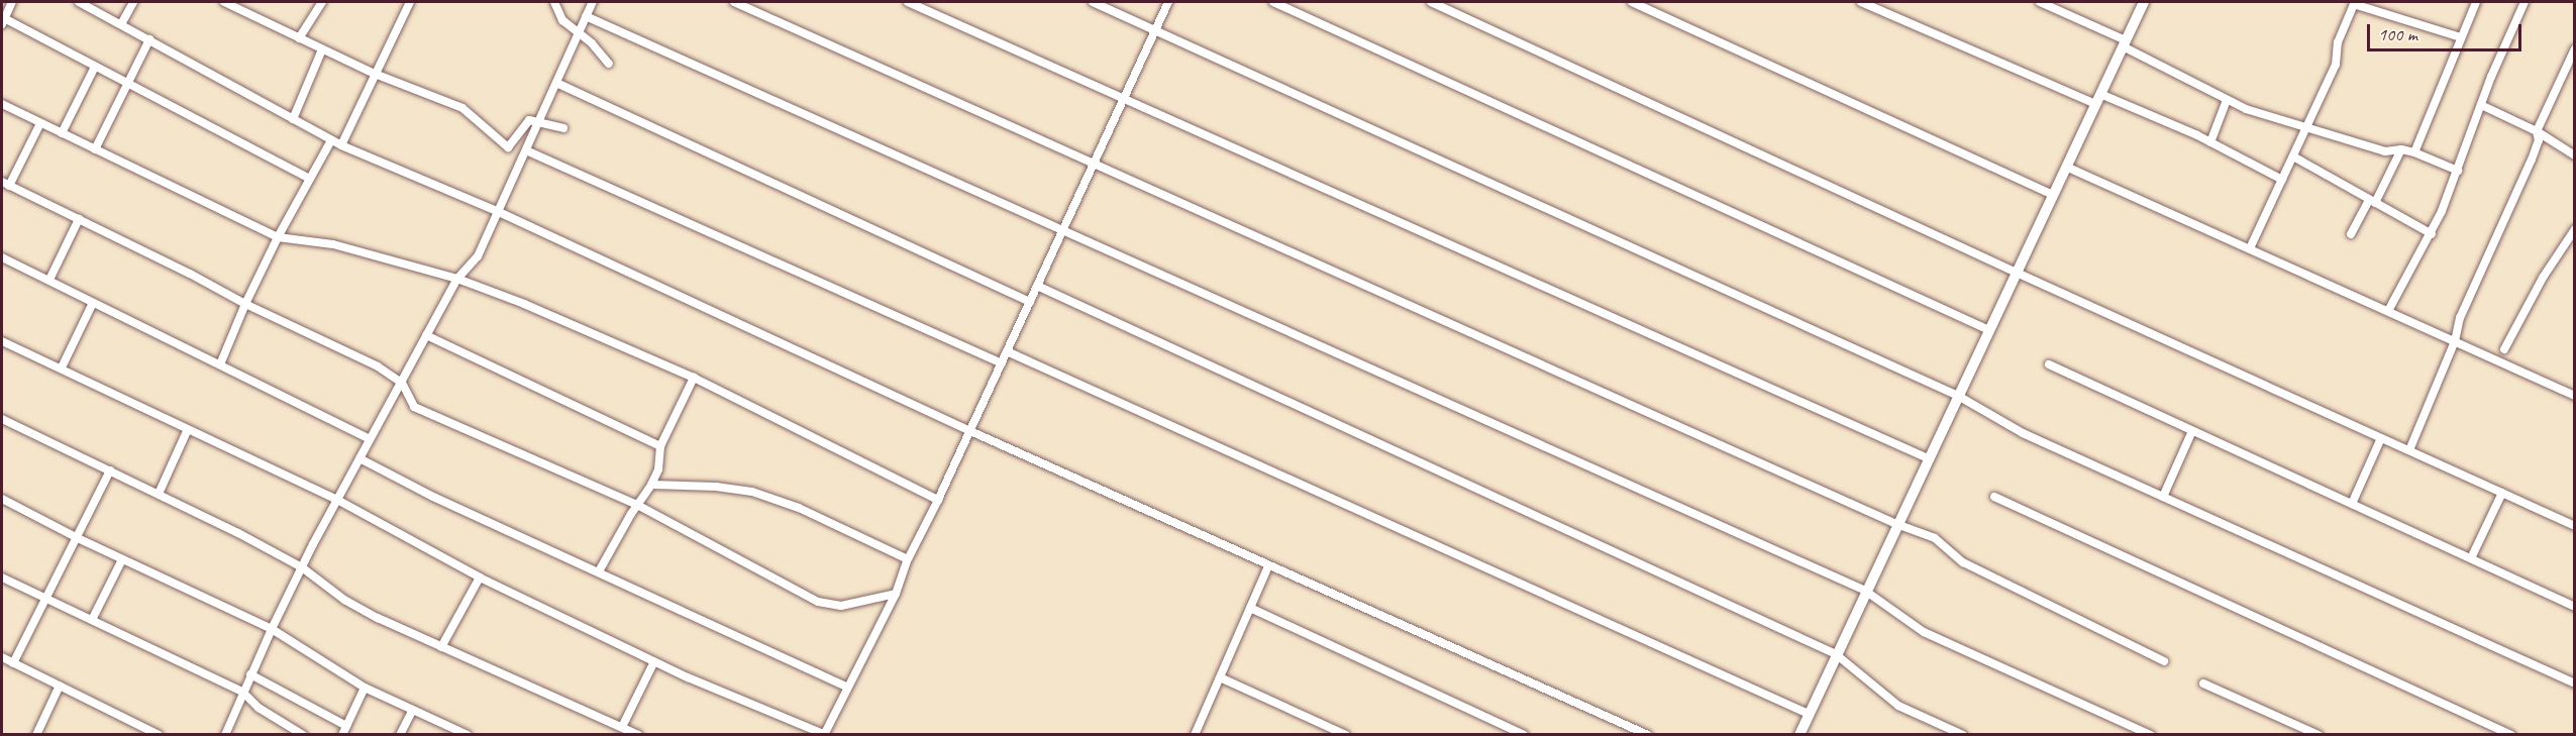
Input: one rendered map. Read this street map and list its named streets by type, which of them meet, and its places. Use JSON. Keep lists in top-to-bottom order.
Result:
{
  "scale_bar": "100 m"
}
